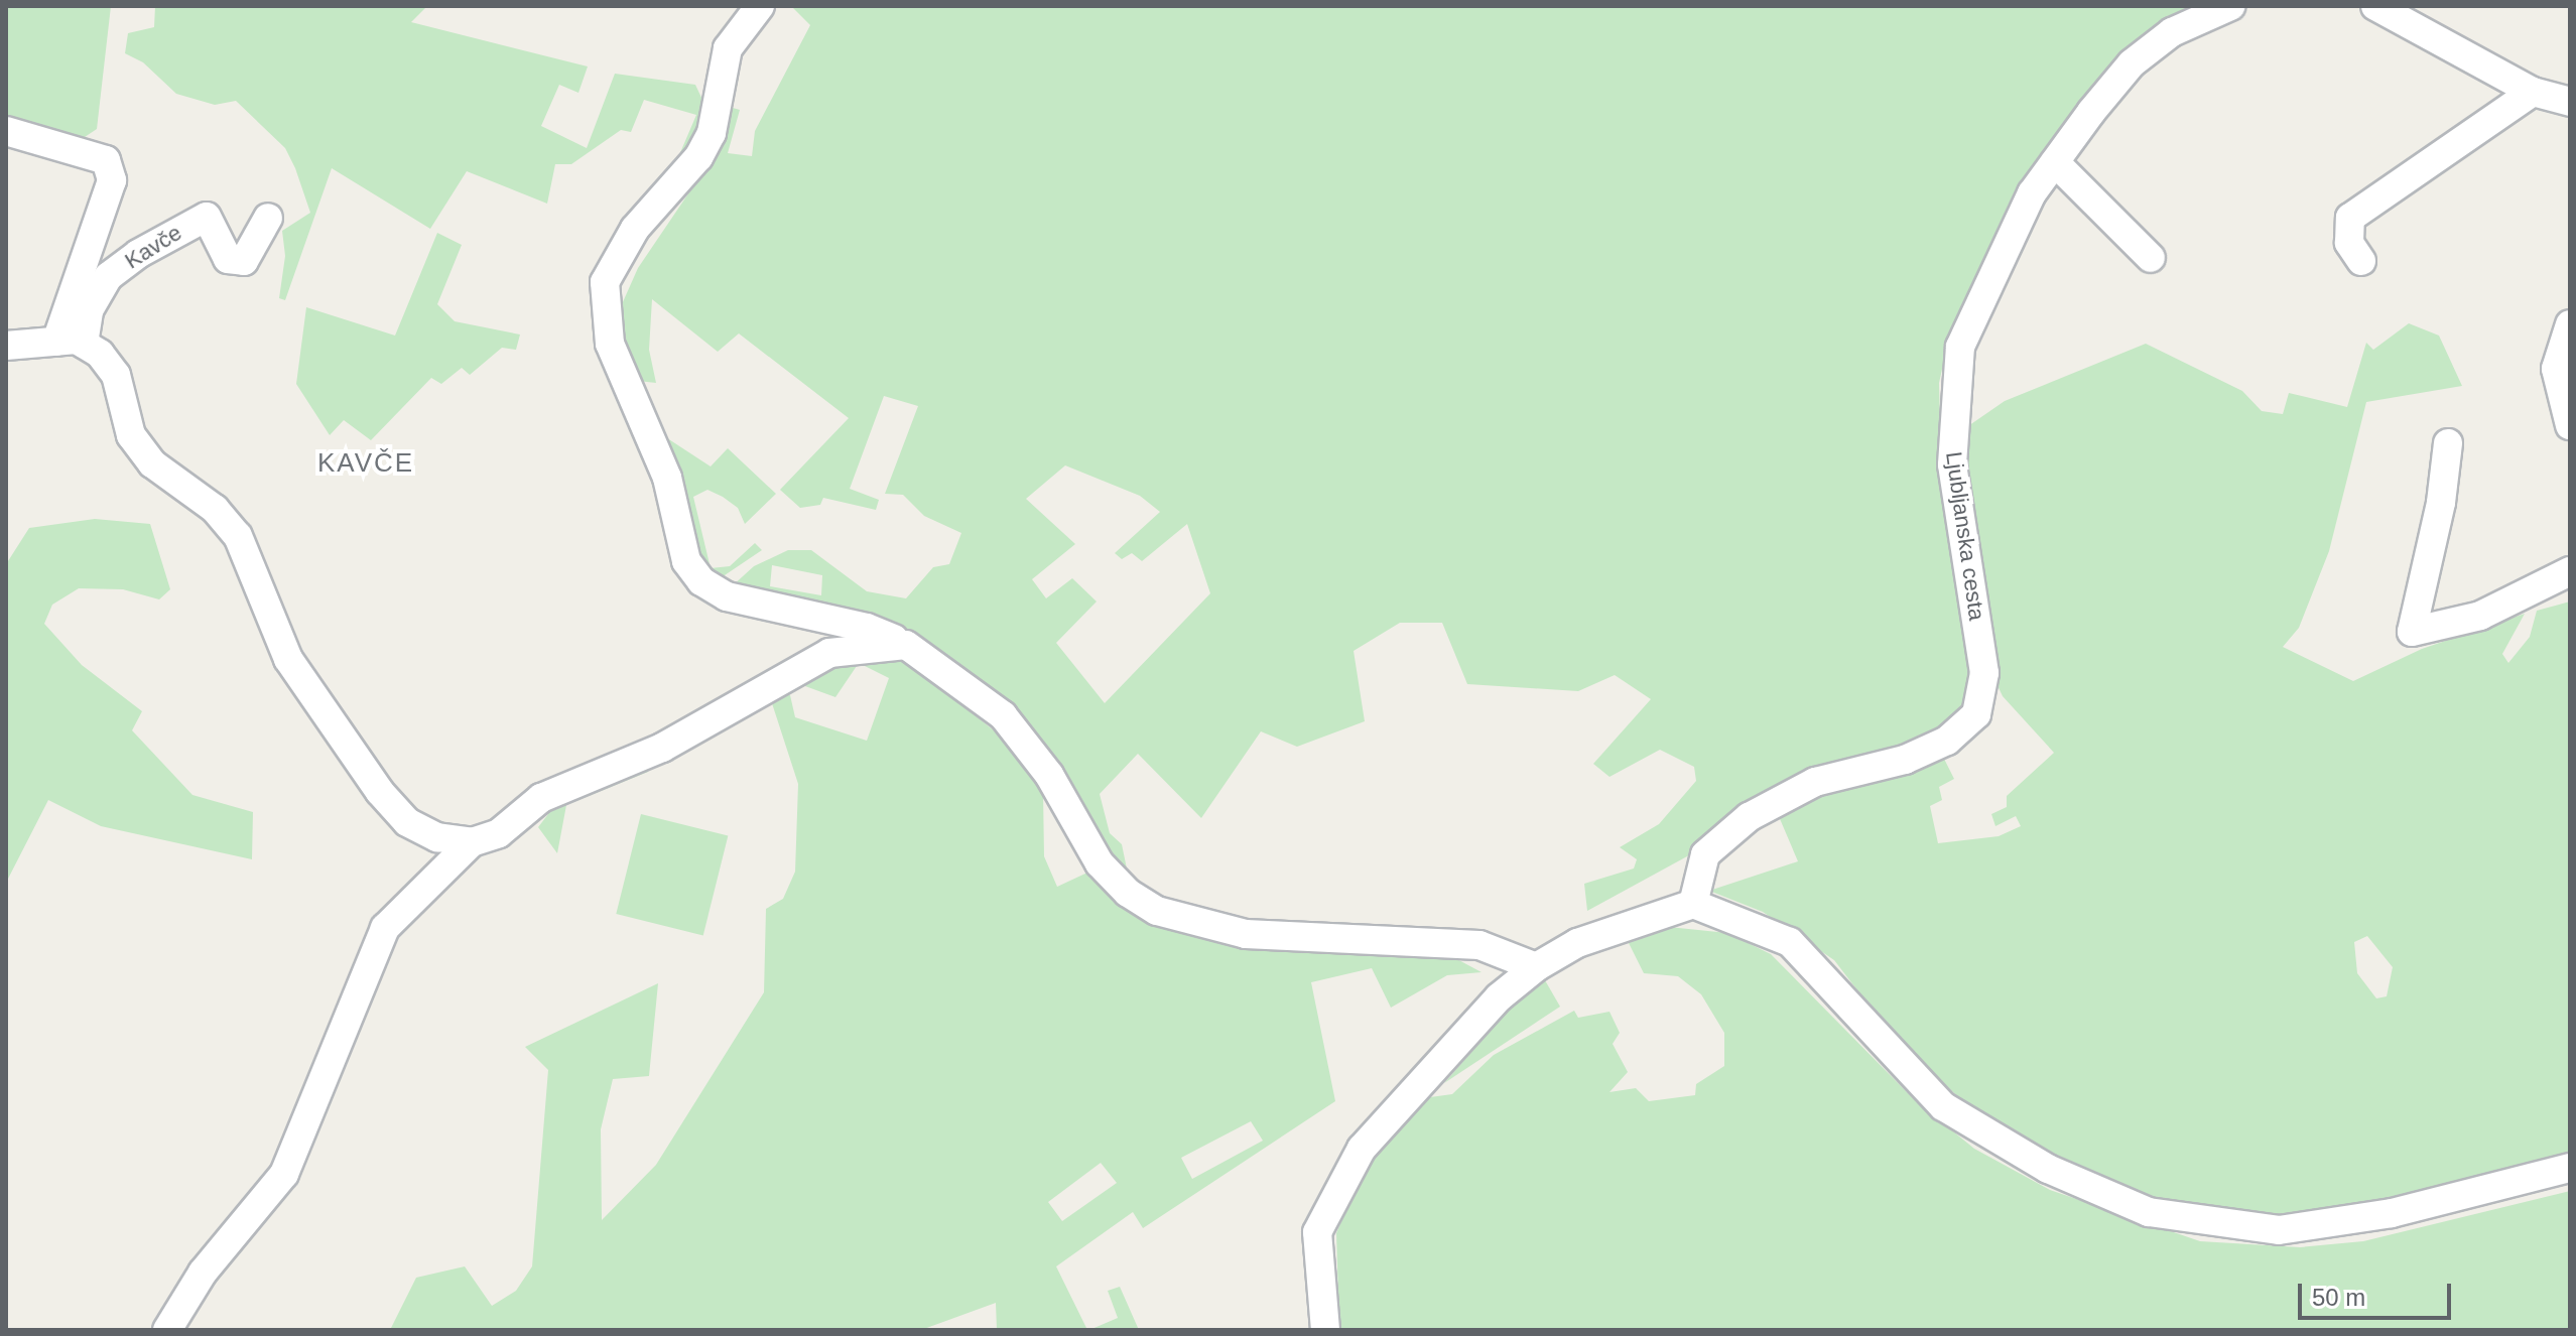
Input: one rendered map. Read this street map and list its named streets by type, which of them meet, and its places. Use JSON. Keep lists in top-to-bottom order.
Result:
{
  "streets": {
    "street": ["Kavče", "Ljubljanska cesta"]
  },
  "districts": ["KAVČE"],
  "scale_bar": "50 m"
}
